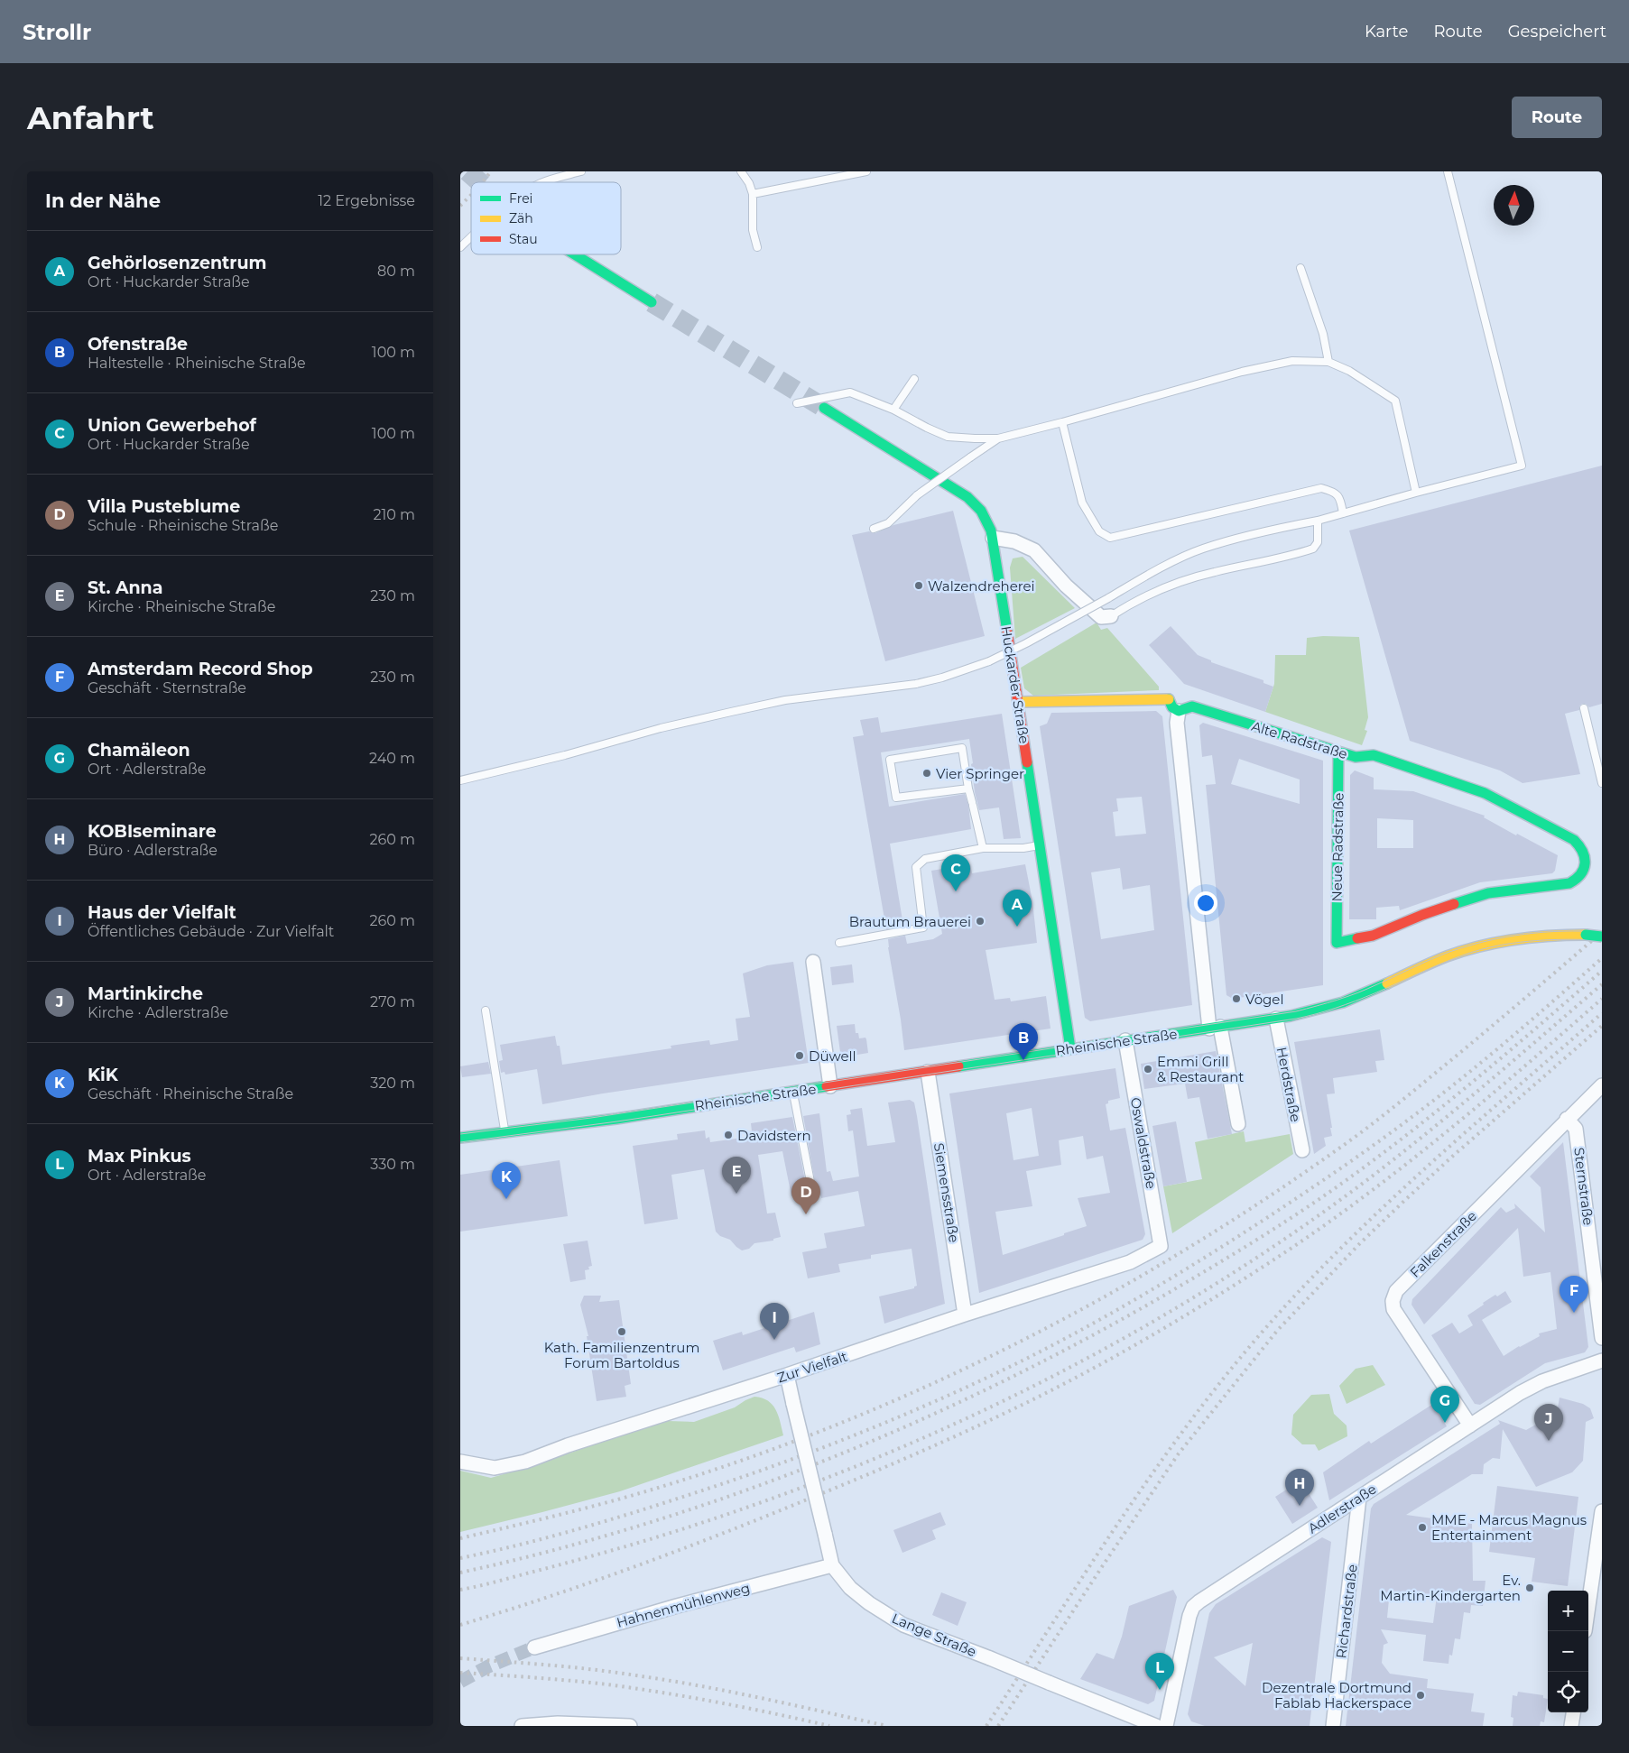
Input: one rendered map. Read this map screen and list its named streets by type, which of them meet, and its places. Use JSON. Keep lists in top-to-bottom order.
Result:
{
  "streets": {
    "street": [
      "Huckarder Straße",
      "Alte Radstraße",
      "Neue Radstraße",
      "Rheinische Straße",
      "Herdstraße",
      "Oswaldstraße",
      "Sternstraße",
      "Siemensstraße",
      "Falkenstraße",
      "Zur Vielfalt",
      "Adlerstraße",
      "Hahnenmühlenweg",
      "Richardstraße",
      "Lange Straße"
    ]
  },
  "crossings": [
    ["Huckarder Straße", "Rheinische Straße"],
    ["Alte Radstraße", "Neue Radstraße"],
    ["Rheinische Straße", "Herdstraße"],
    ["Rheinische Straße", "Oswaldstraße"],
    ["Rheinische Straße", "Siemensstraße"],
    ["Oswaldstraße", "Zur Vielfalt"],
    ["Sternstraße", "Falkenstraße"],
    ["Siemensstraße", "Zur Vielfalt"],
    ["Falkenstraße", "Adlerstraße"],
    ["Zur Vielfalt", "Lange Straße"],
    ["Adlerstraße", "Richardstraße"],
    ["Hahnenmühlenweg", "Lange Straße"]
  ],
  "places": [
    "Walzendreherei",
    "Vier Springer",
    "Brautum Brauerei",
    "Vögel",
    "Düwell",
    "Emmi Grill & Restaurant",
    "Davidstern",
    "Kath. Familienzentrum Forum Bartoldus",
    "MME - Marcus Magnus Entertainment",
    "Ev. Martin-Kindergarten",
    "Dezentrale Dortmund Fablab Hackerspace"
  ],
  "legend": ["Frei", "Zäh", "Stau"],
  "north": "top",
  "page": {
    "header": "Strollr",
    "nav": ["Karte", "Route", "Gespeichert"],
    "buttons": "Route",
    "title": "Anfahrt",
    "heading": ["In der Nähe", "12 Ergebnisse"],
    "list": [
      {
        "mark": "A",
        "name": "Gehörlosenzentrum",
        "note": "Ort · Huckarder Straße",
        "value": "80 m"
      },
      {
        "mark": "B",
        "name": "Ofenstraße",
        "note": "Haltestelle · Rheinische Straße",
        "value": "100 m"
      },
      {
        "mark": "C",
        "name": "Union Gewerbehof",
        "note": "Ort · Huckarder Straße",
        "value": "100 m"
      },
      {
        "mark": "D",
        "name": "Villa Pusteblume",
        "note": "Schule · Rheinische Straße",
        "value": "210 m"
      },
      {
        "mark": "E",
        "name": "St. Anna",
        "note": "Kirche · Rheinische Straße",
        "value": "230 m"
      },
      {
        "mark": "F",
        "name": "Amsterdam Record Shop",
        "note": "Geschäft · Sternstraße",
        "value": "230 m"
      },
      {
        "mark": "G",
        "name": "Chamäleon",
        "note": "Ort · Adlerstraße",
        "value": "240 m"
      },
      {
        "mark": "H",
        "name": "KOBIseminare",
        "note": "Büro · Adlerstraße",
        "value": "260 m"
      },
      {
        "mark": "I",
        "name": "Haus der Vielfalt",
        "note": "Öffentliches Gebäude · Zur Vielfalt",
        "value": "260 m"
      },
      {
        "mark": "J",
        "name": "Martinkirche",
        "note": "Kirche · Adlerstraße",
        "value": "270 m"
      },
      {
        "mark": "K",
        "name": "KiK",
        "note": "Geschäft · Rheinische Straße",
        "value": "320 m"
      },
      {
        "mark": "L",
        "name": "Max Pinkus",
        "note": "Ort · Adlerstraße",
        "value": "330 m"
      }
    ],
    "pins": [
      "C",
      "A",
      "B",
      "E",
      "K",
      "D",
      "F",
      "I",
      "G",
      "J",
      "H",
      "L"
    ],
    "map_buttons": ["+", "−"]
  }
}
